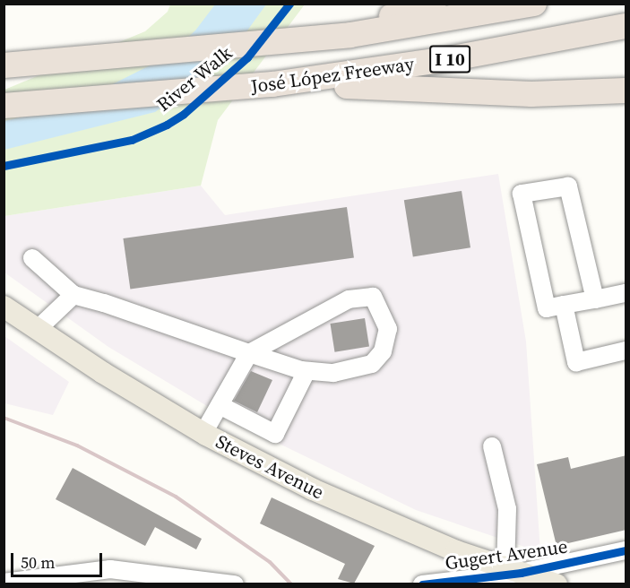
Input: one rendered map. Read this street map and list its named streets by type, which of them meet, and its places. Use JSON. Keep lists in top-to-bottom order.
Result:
{
  "streets": {
    "highway": ["I 10", "José López Freeway"],
    "main road": ["Steves Avenue"],
    "street": ["Gugert Avenue"],
    "cycle path": ["River Walk"]
  },
  "crossings": [
    ["Steves Avenue", "Gugert Avenue"]
  ],
  "scale_bar": "50 m"
}
